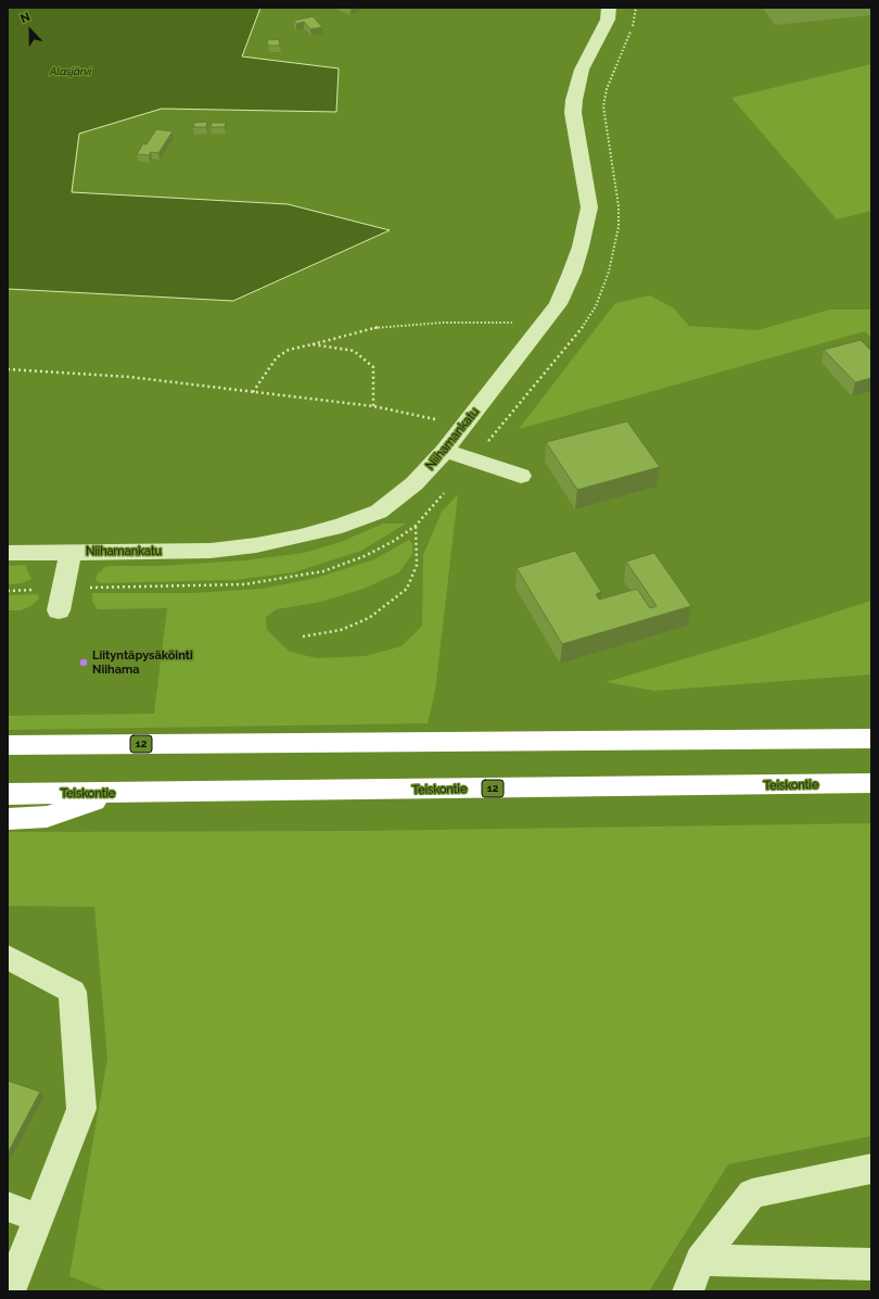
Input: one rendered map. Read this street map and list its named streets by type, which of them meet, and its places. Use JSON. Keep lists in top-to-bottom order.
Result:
{
  "streets": {
    "highway": ["12", "Teiskontie"],
    "street": ["Niihamankatu"]
  },
  "water": ["Alasjärvi"],
  "places": ["Liityntäpysäköinti Niihama"],
  "north": "top"
}
